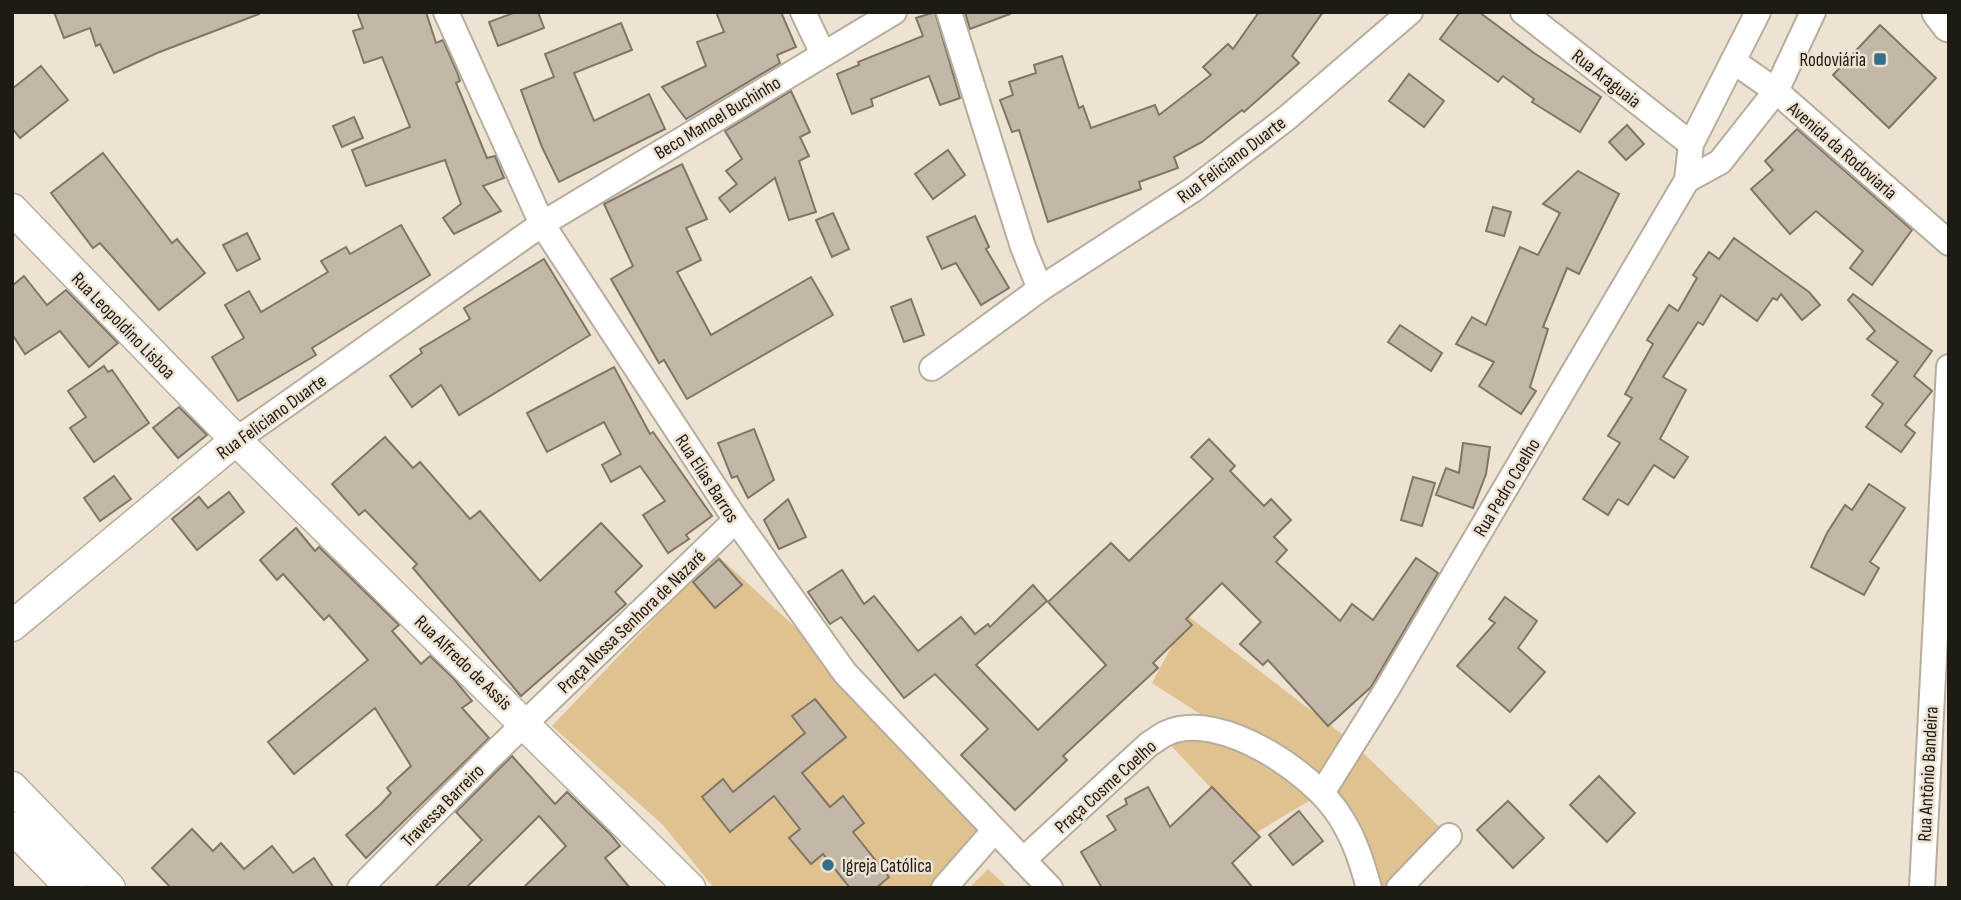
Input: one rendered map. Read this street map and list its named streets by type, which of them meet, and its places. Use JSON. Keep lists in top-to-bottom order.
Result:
{
  "streets": {
    "street": [
      "Rua Araguaia",
      "Beco Manoel Buchinho",
      "Avenida da Rodoviaria",
      "Rua Feliciano Duarte",
      "Rua Leopoldino Lisboa",
      "Rua Elias Barros",
      "Rua Pedro Coelho",
      "Praça Nossa Senhora de Nazaré",
      "Rua Alfredo de Assis",
      "Rua Antônio Bandeira",
      "Praça Cosme Coelho",
      "Travessa Barreiro"
    ]
  },
  "crossings": [
    ["Rua Araguaia", "Rua Pedro Coelho"],
    ["Beco Manoel Buchinho", "Rua Feliciano Duarte"],
    ["Beco Manoel Buchinho", "Rua Elias Barros"],
    ["Avenida da Rodoviaria", "Rua Pedro Coelho"],
    ["Rua Feliciano Duarte", "Rua Leopoldino Lisboa"],
    ["Rua Feliciano Duarte", "Rua Elias Barros"],
    ["Rua Feliciano Duarte", "Rua Alfredo de Assis"],
    ["Rua Leopoldino Lisboa", "Rua Alfredo de Assis"],
    ["Rua Elias Barros", "Praça Nossa Senhora de Nazaré"],
    ["Rua Elias Barros", "Praça Cosme Coelho"],
    ["Rua Pedro Coelho", "Praça Cosme Coelho"],
    ["Praça Nossa Senhora de Nazaré", "Rua Alfredo de Assis"],
    ["Praça Nossa Senhora de Nazaré", "Travessa Barreiro"],
    ["Rua Alfredo de Assis", "Travessa Barreiro"]
  ],
  "places": {
    "transit": ["Rodoviária"],
    "other": ["Igreja Católica"]
  }
}
